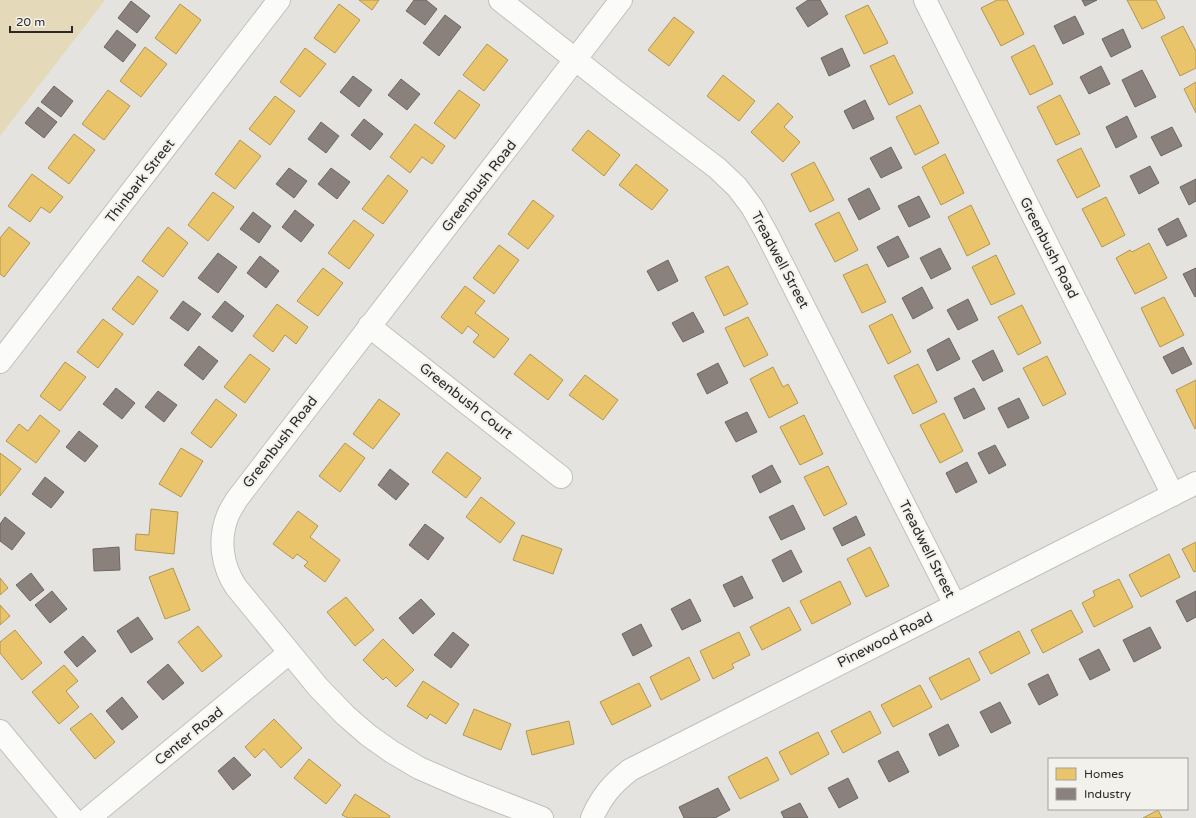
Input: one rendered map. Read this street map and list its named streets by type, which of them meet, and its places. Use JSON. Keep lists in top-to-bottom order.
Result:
{
  "streets": {
    "street": [
      "Thinbark Street",
      "Greenbush Road",
      "Treadwell Street",
      "Greenbush Court",
      "Pinewood Road",
      "Center Road"
    ]
  },
  "crossings": [
    ["Greenbush Road", "Treadwell Street"],
    ["Greenbush Road", "Greenbush Court"],
    ["Greenbush Road", "Pinewood Road"],
    ["Greenbush Road", "Center Road"],
    ["Treadwell Street", "Pinewood Road"]
  ],
  "legend": ["Homes", "Industry"],
  "scale_bar": "20 m"
}
